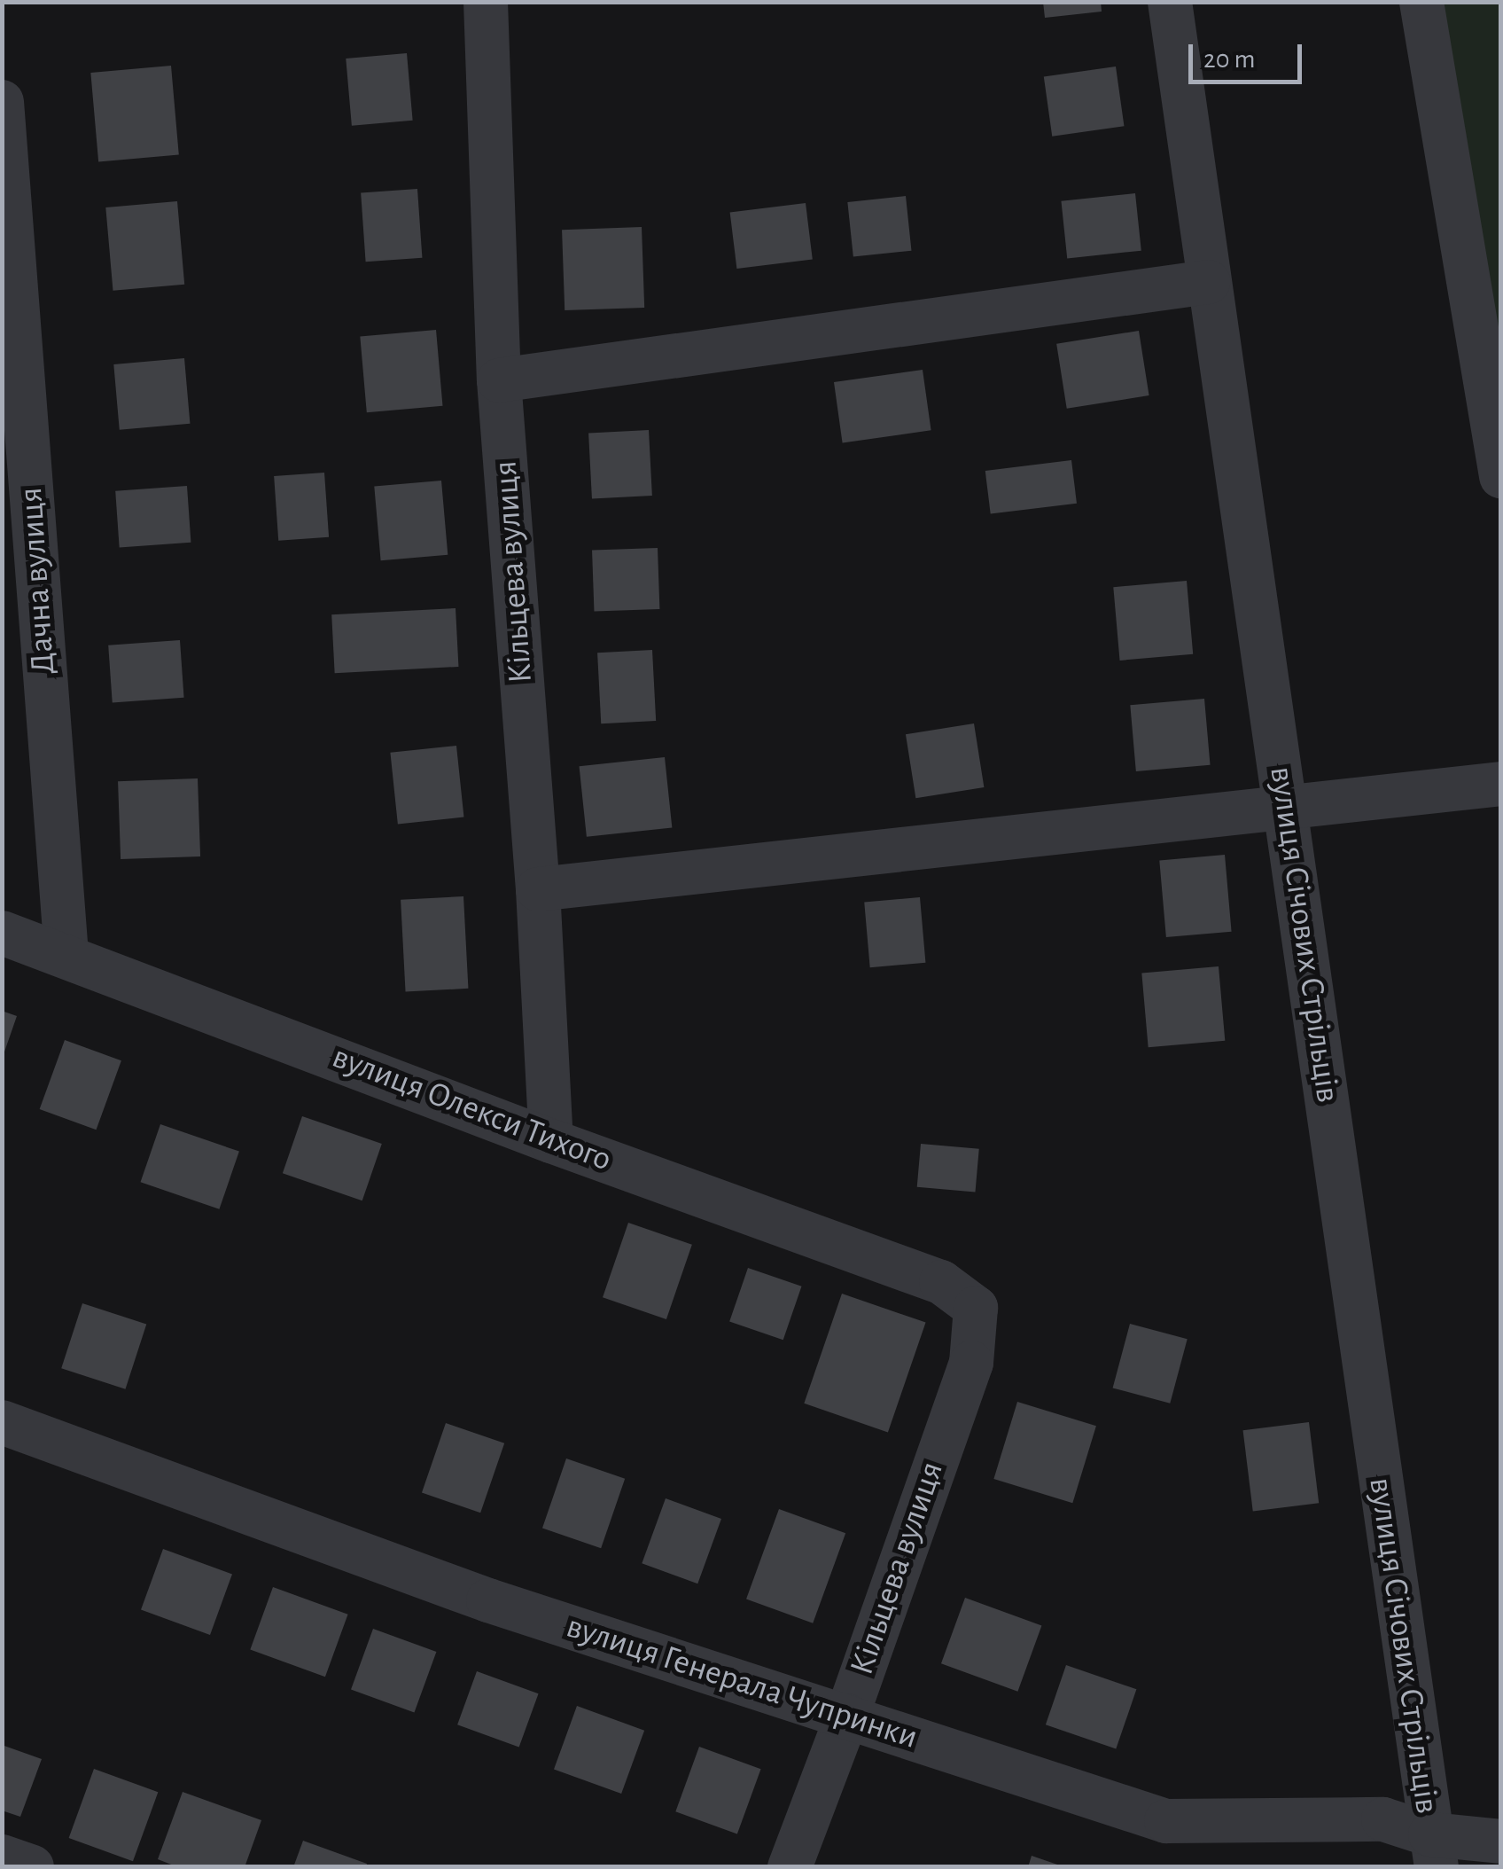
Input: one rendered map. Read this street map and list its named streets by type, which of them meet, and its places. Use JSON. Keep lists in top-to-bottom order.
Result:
{
  "streets": {
    "street": [
      "Кільцева вулиця",
      "Дачна вулиця",
      "вулиця Січових Стрільців",
      "вулиця Олекси Тихого",
      "вулиця Генерала Чупринки"
    ]
  },
  "crossings": [
    ["Кільцева вулиця", "вулиця Олекси Тихого"],
    ["Кільцева вулиця", "вулиця Генерала Чупринки"],
    ["Дачна вулиця", "вулиця Олекси Тихого"],
    ["вулиця Січових Стрільців", "вулиця Генерала Чупринки"]
  ],
  "scale_bar": "20 m"
}
